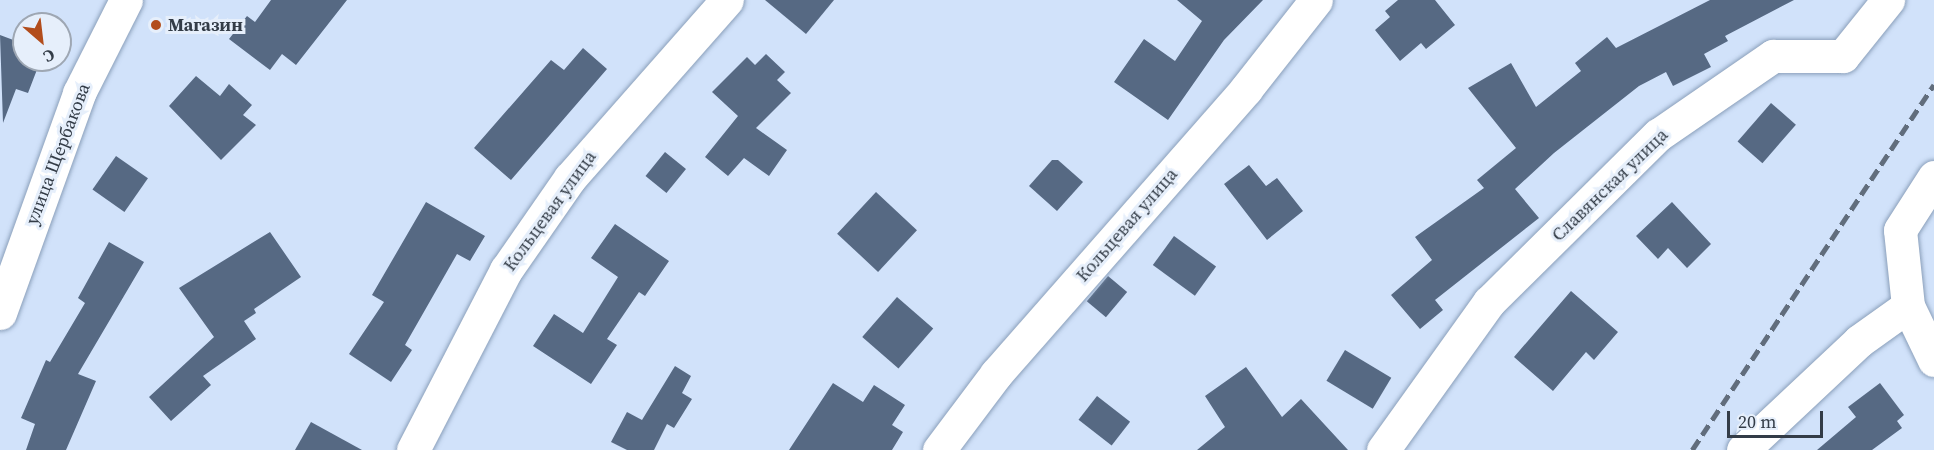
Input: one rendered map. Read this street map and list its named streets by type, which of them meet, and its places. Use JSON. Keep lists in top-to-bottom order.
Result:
{
  "streets": {
    "street": ["улица Щербакова", "Славянская улица", "Кольцевая улица"]
  },
  "places": ["Магазин"],
  "scale_bar": "20 m",
  "north": "bottom right"
}
